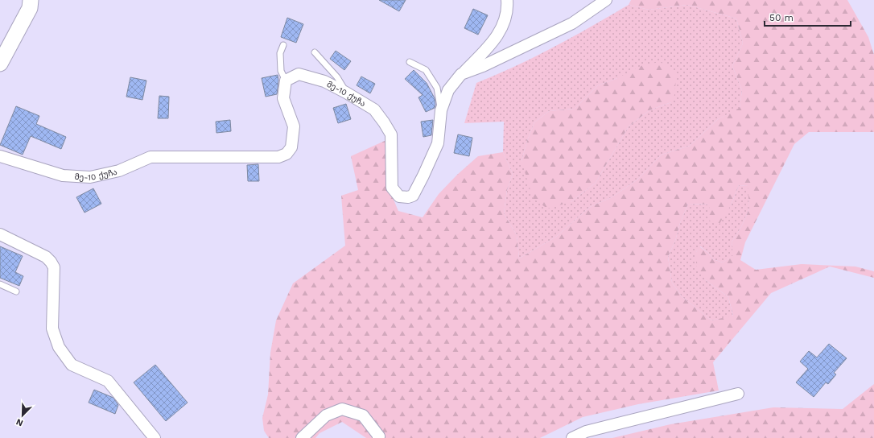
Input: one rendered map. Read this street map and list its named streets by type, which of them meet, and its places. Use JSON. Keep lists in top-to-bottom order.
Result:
{
  "streets": {
    "street": ["მე-10 ქუჩა"]
  },
  "scale_bar": "50 m",
  "north": "bottom left"
}
